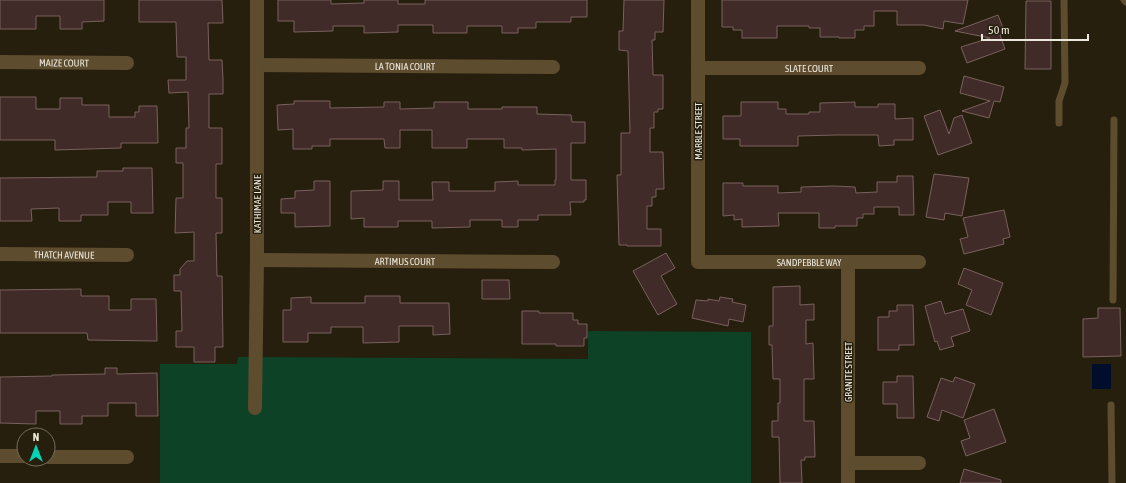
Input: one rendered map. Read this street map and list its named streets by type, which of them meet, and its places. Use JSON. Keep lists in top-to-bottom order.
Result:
{
  "streets": {
    "street": [
      "MAIZE COURT",
      "LA TONIA COURT",
      "SLATE COURT",
      "MARBLE STREET",
      "KATHIMAE LANE",
      "THATCH AVENUE",
      "ARTIMUS COURT",
      "SANDPEBBLE WAY",
      "GRANITE STREET"
    ]
  },
  "crossings": [
    ["LA TONIA COURT", "KATHIMAE LANE"],
    ["SLATE COURT", "MARBLE STREET"],
    ["MARBLE STREET", "SANDPEBBLE WAY"],
    ["KATHIMAE LANE", "ARTIMUS COURT"],
    ["SANDPEBBLE WAY", "GRANITE STREET"]
  ],
  "scale_bar": "50 m",
  "north": "top"
}
